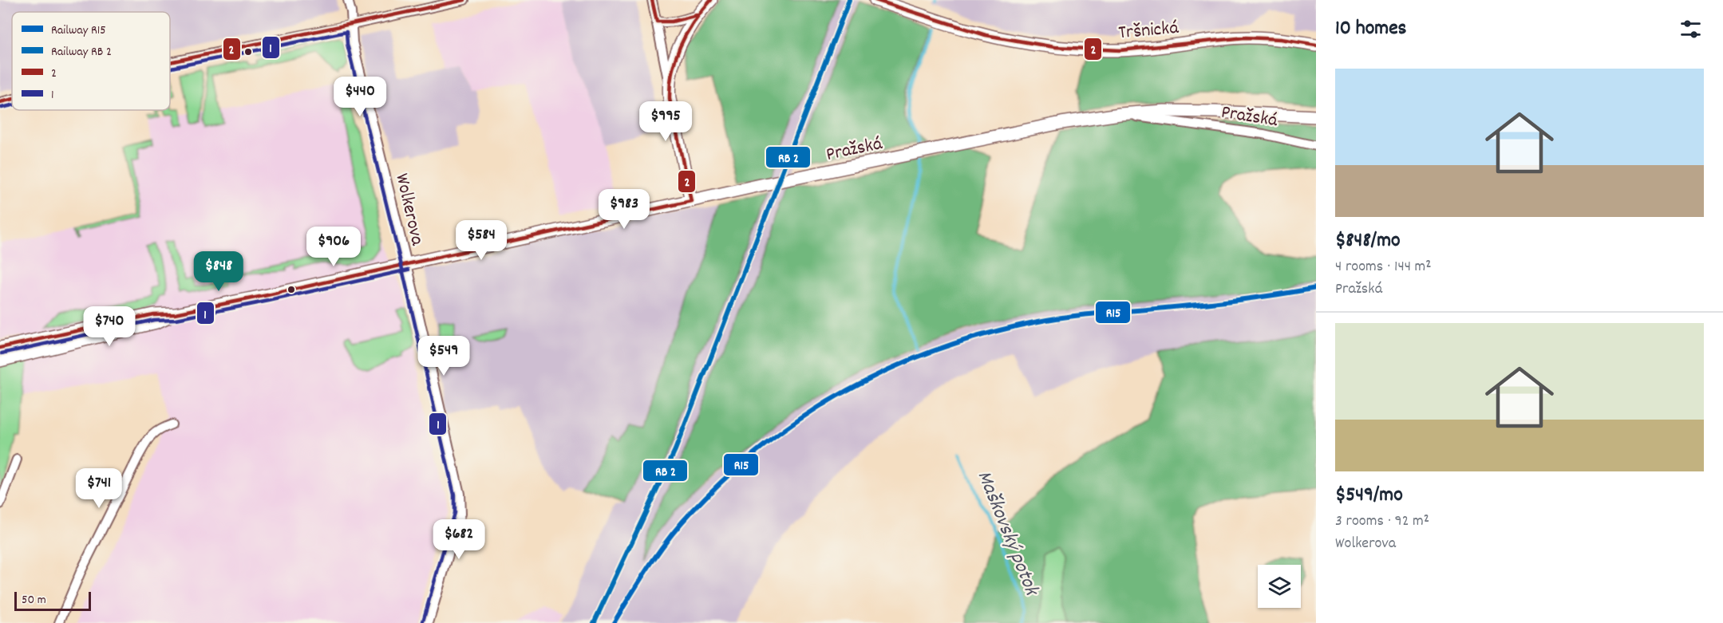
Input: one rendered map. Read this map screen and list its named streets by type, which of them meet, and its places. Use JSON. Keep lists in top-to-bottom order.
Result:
{
  "streets": {
    "main road": ["Tršnická", "Pražská"],
    "street": ["Wolkerova"]
  },
  "crossings": [
    ["Pražská", "Wolkerova"]
  ],
  "water": ["Maškovský potok"],
  "lines": ["transit line 2", "transit line 1", "rail line R15"],
  "legend": [
    "Railway R15",
    "Railway RB 2",
    "2",
    "1"
  ],
  "scale_bar": "50 m",
  "page": {
    "heading": "10 homes",
    "list": [
      {
        "name": "$848/mo",
        "note": "4 rooms · 144 m² · Pražská"
      },
      {
        "name": "$549/mo",
        "note": "3 rooms · 92 m² · Wolkerova"
      }
    ],
    "price": [
      "$440",
      "$995",
      "$983",
      "$584",
      "$906",
      "$848",
      "$740",
      "$549",
      "$741",
      "$682"
    ],
    "scale": "50 m"
  }
}
